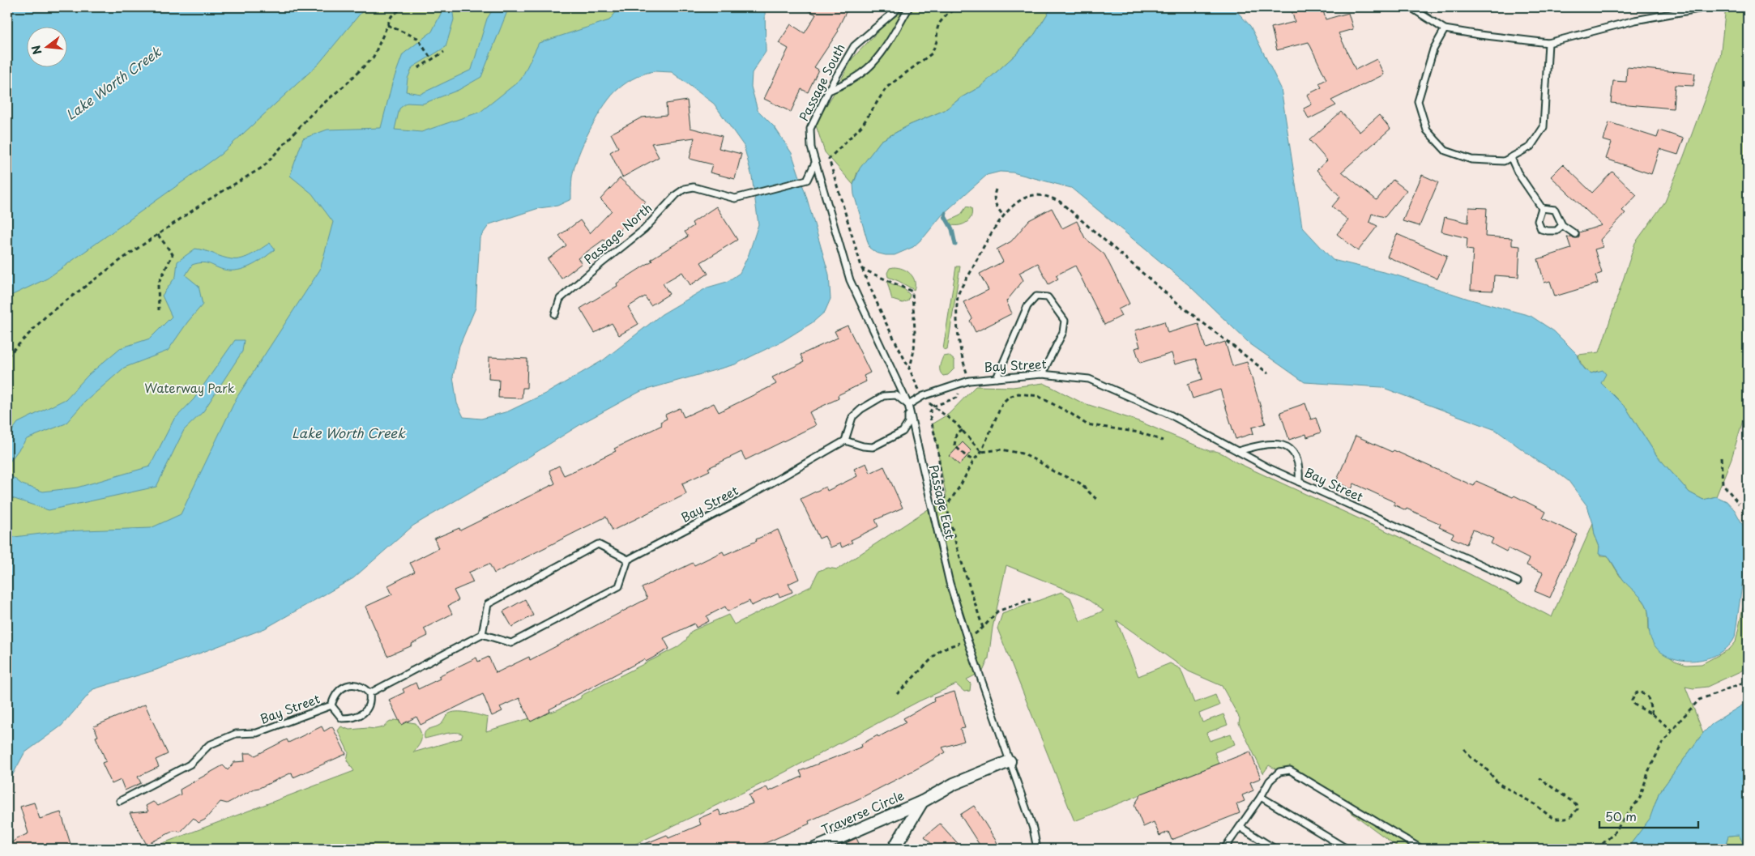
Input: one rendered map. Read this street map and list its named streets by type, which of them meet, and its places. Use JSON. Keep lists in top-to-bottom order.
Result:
{
  "streets": {
    "street": ["Traverse Circle"],
    "lane": [
      "Passage South",
      "Passage North",
      "Bay Street",
      "Passage East"
    ]
  },
  "crossings": [
    ["Passage South", "Passage North"],
    ["Passage South", "Passage East"],
    ["Passage North", "Passage East"],
    ["Bay Street", "Passage East"],
    ["Passage East", "Traverse Circle"]
  ],
  "water": ["Lake Worth Creek"],
  "parks": ["Waterway Park"],
  "scale_bar": "50 m",
  "north": "left"
}
